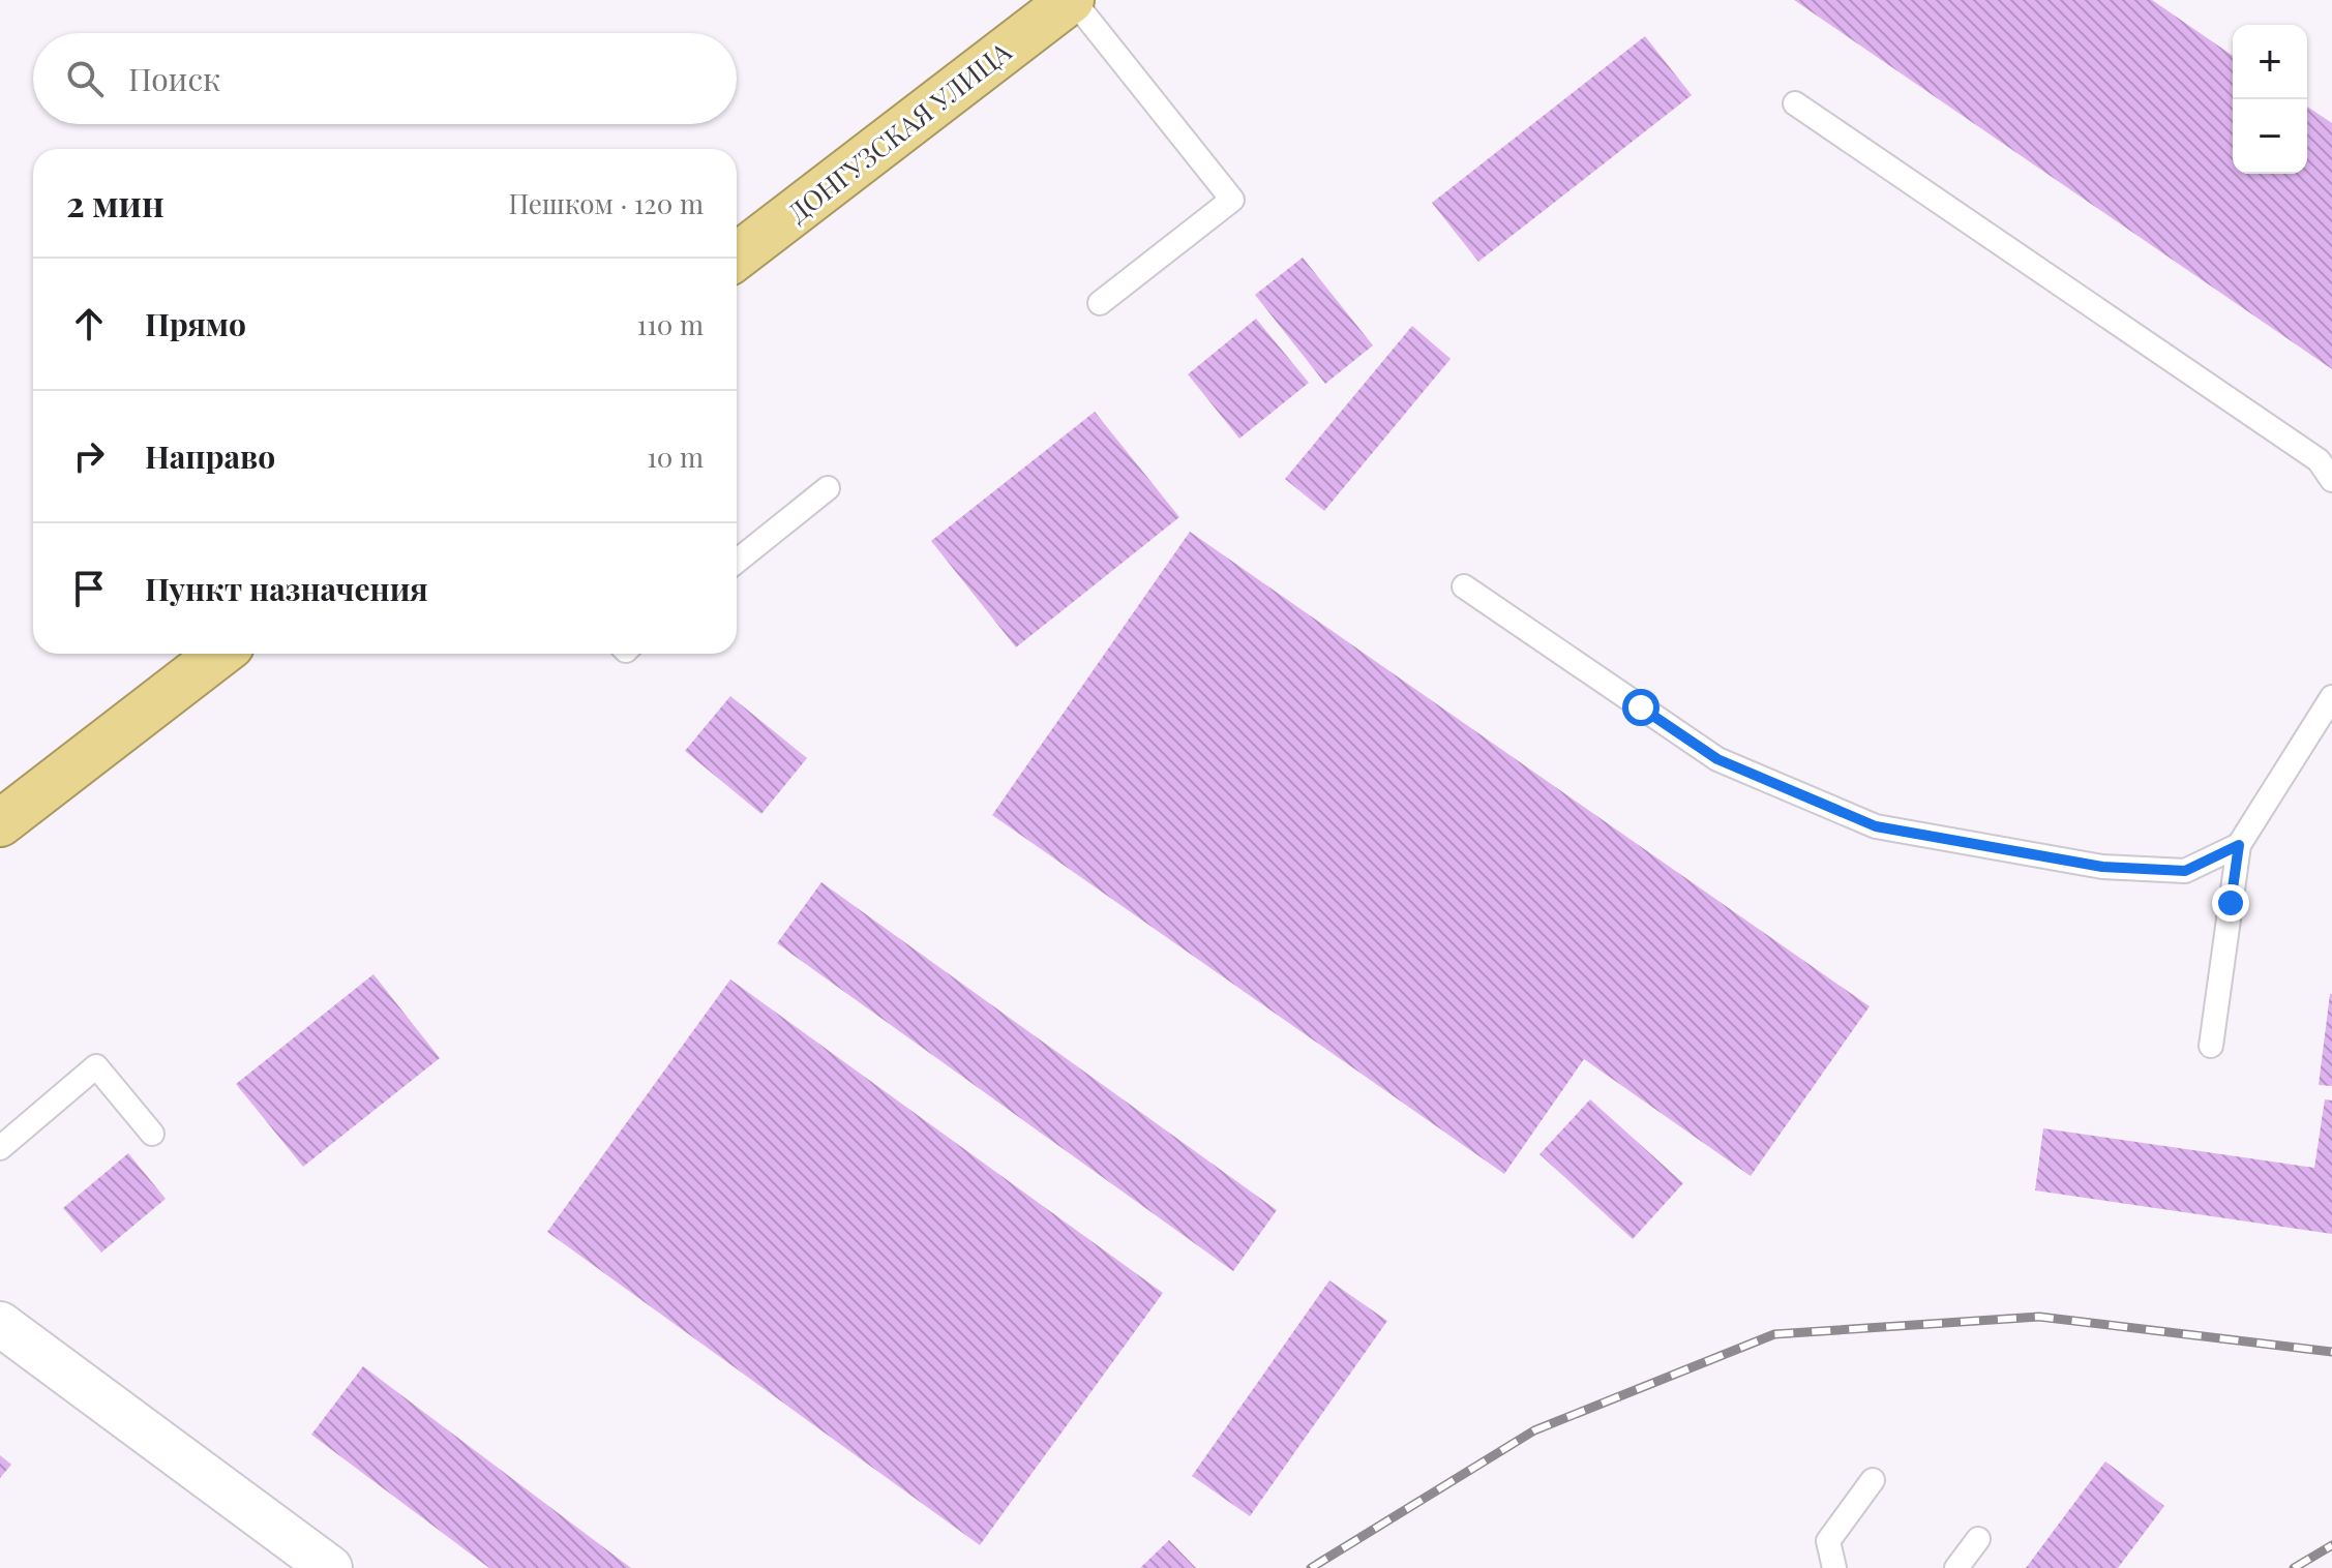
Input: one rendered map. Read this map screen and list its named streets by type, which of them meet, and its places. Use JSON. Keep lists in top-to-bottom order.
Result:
{
  "streets": {
    "highway": ["ДОНГУЗСКАЯ УЛИЦА"]
  },
  "page": {
    "map_buttons": ["+", "−"],
    "search": "Поиск",
    "heading": ["2 мин", "Пешком · 120 m"],
    "list": [
      ["Прямо", "110 m"],
      ["Направо", "10 m"],
      "Пункт назначения"
    ]
  }
}
